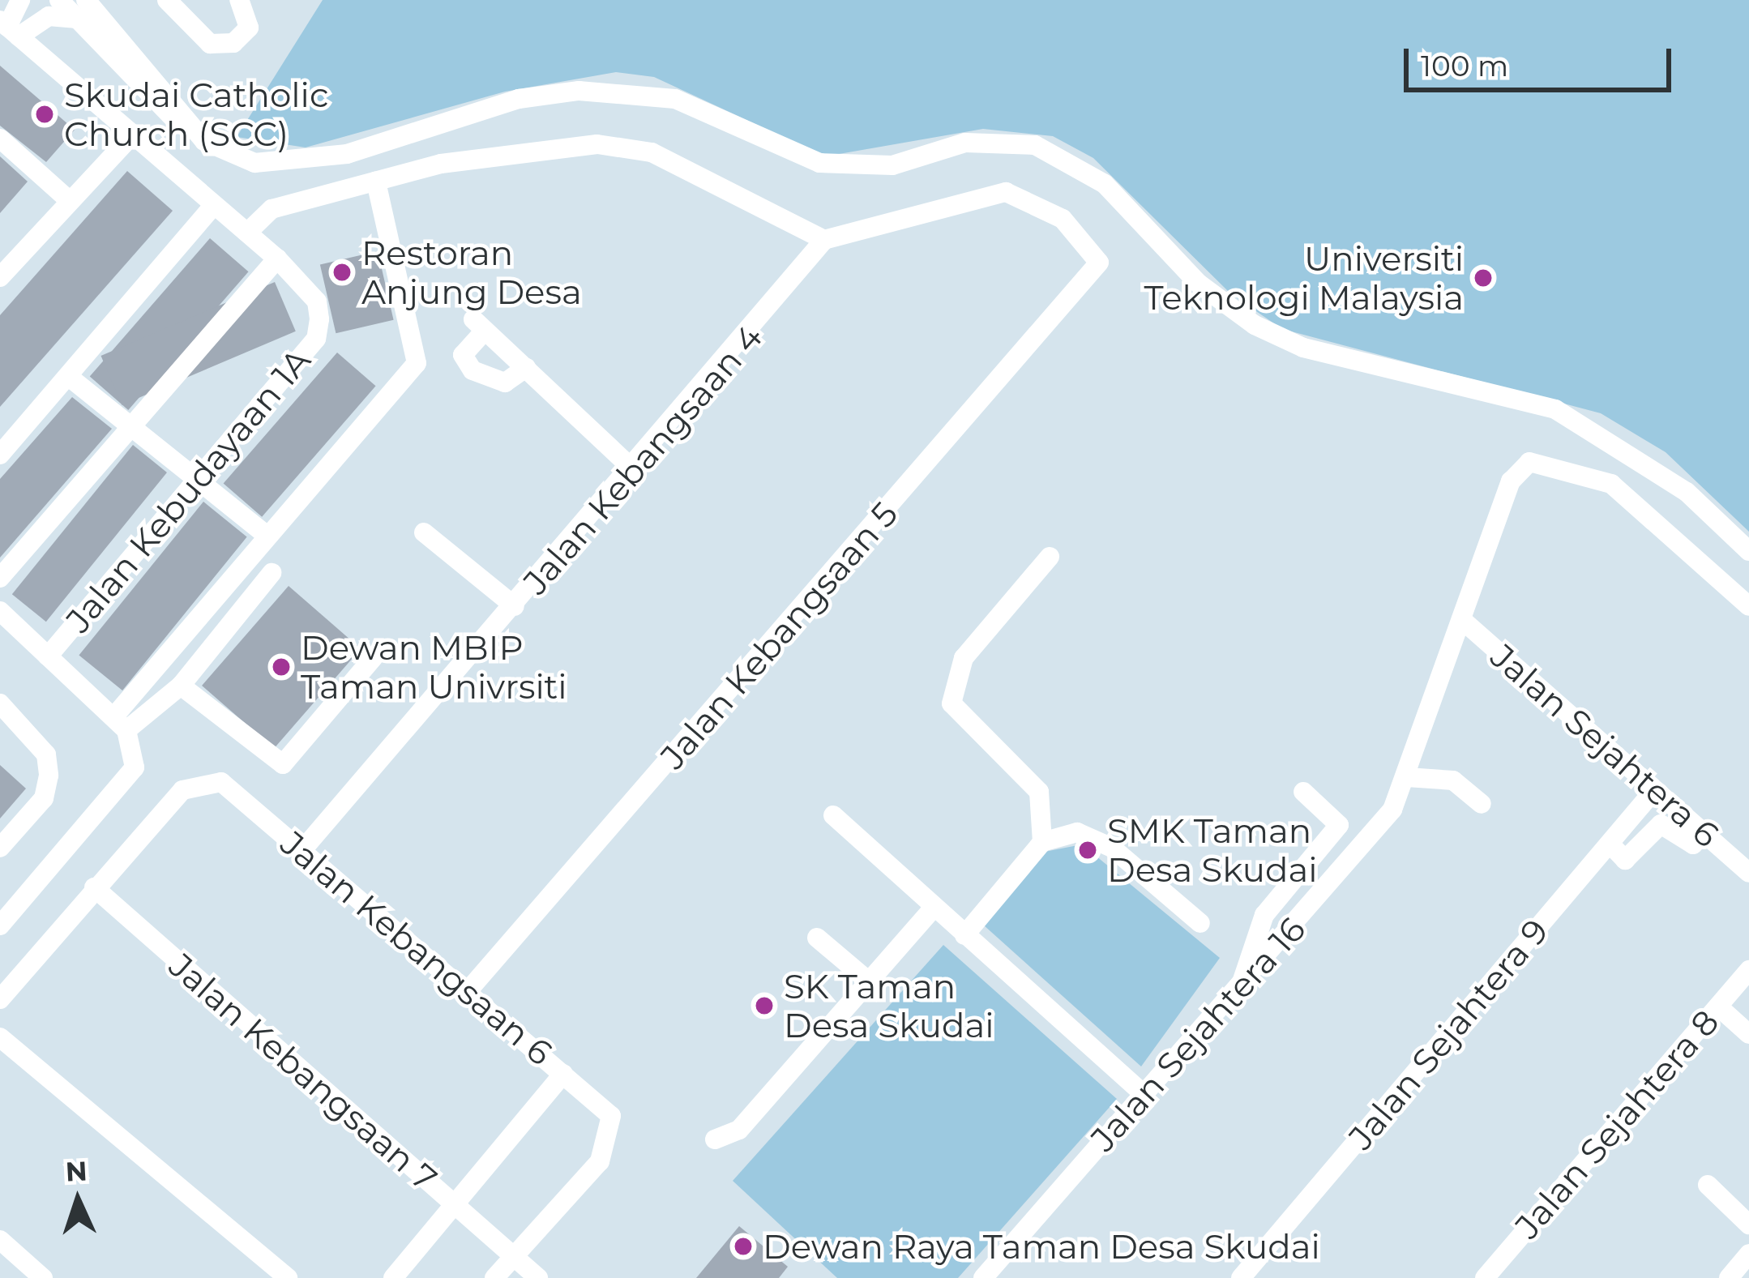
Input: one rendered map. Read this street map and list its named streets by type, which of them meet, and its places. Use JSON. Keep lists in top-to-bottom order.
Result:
{
  "streets": {
    "street": [
      "Jalan Kebangsaan 4",
      "Jalan Kebudayaan 1A",
      "Jalan Kebangsaan 5",
      "Jalan Sejahtera 6",
      "Jalan Kebangsaan 6",
      "Jalan Sejahtera 16",
      "Jalan Sejahtera 9",
      "Jalan Kebangsaan 7",
      "Jalan Sejahtera 8"
    ]
  },
  "crossings": [
    ["Jalan Kebangsaan 4", "Jalan Kebangsaan 5"],
    ["Jalan Kebangsaan 4", "Jalan Kebangsaan 6"],
    ["Jalan Kebangsaan 5", "Jalan Kebangsaan 6"],
    ["Jalan Sejahtera 6", "Jalan Sejahtera 16"],
    ["Jalan Sejahtera 6", "Jalan Sejahtera 9"],
    ["Jalan Kebangsaan 6", "Jalan Kebangsaan 7"]
  ],
  "places": [
    "Skudai Catholic Church (SCC)",
    "Restoran Anjung Desa",
    "Universiti Teknologi Malaysia",
    "Dewan MBIP Taman Univrsiti",
    "SMK Taman Desa Skudai",
    "SK Taman Desa Skudai",
    "Dewan Raya Taman Desa Skudai"
  ],
  "scale_bar": "100 m",
  "north": "top"
}
